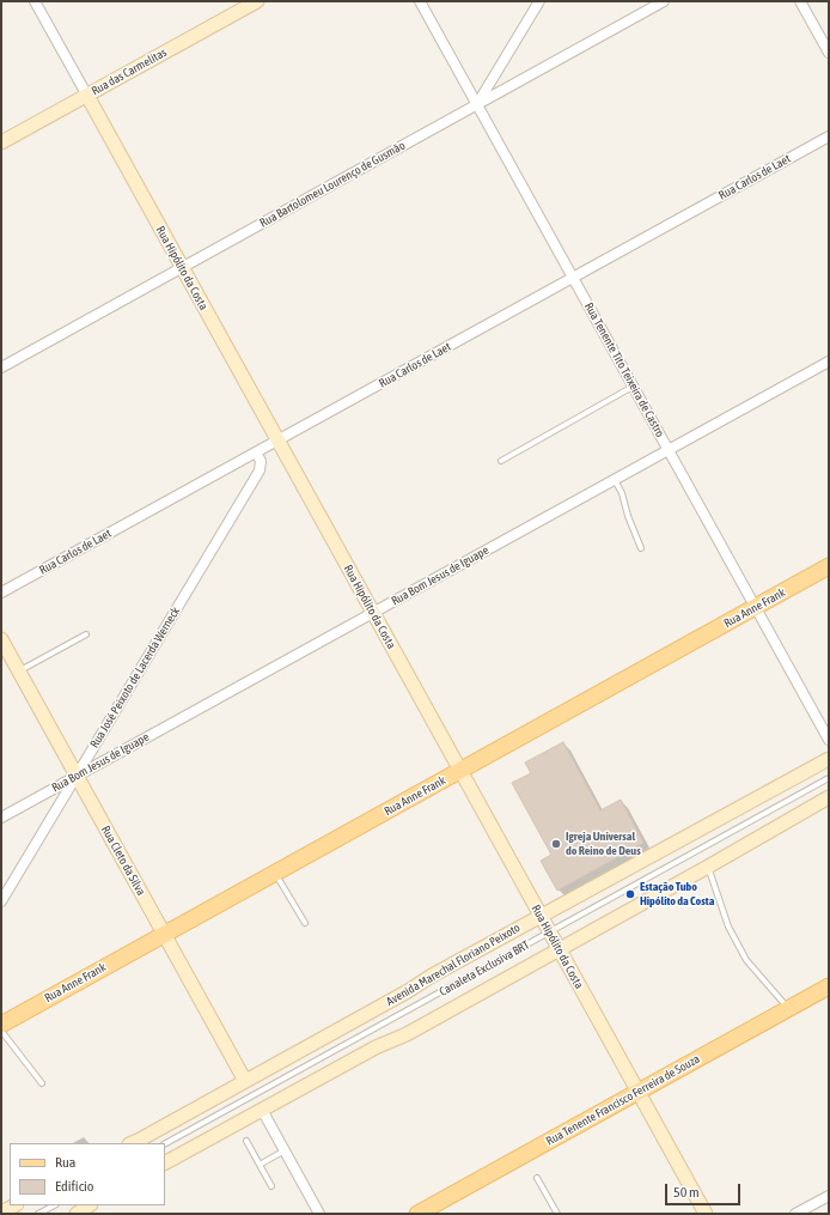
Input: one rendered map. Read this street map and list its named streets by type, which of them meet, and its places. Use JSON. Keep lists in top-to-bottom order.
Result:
{
  "streets": {
    "main road": ["Rua Anne Frank", "Rua Tenente Francisco Ferreira de Souza"],
    "street": [
      "Rua das Carmelitas",
      "Rua Carlos de Laet",
      "Rua Bartolomeu Lourenço de Gusmão",
      "Rua Hipólito da Costa",
      "Rua Tenente Tito Teixeira de Castro",
      "Rua Bom Jesus de Iguape",
      "Rua José Peixoto de Lacerda Werneck",
      "Rua Cleto da Silva",
      "Avenida Marechal Floriano Peixoto"
    ],
    "lane": ["Canaleta Exclusiva BRT"]
  },
  "crossings": [
    ["Rua das Carmelitas", "Rua Hipólito da Costa"],
    ["Rua Carlos de Laet", "Rua Hipólito da Costa"],
    ["Rua Carlos de Laet", "Rua Tenente Tito Teixeira de Castro"],
    ["Rua Carlos de Laet", "Rua José Peixoto de Lacerda Werneck"],
    ["Rua Bartolomeu Lourenço de Gusmão", "Rua Hipólito da Costa"],
    ["Rua Bartolomeu Lourenço de Gusmão", "Rua Tenente Tito Teixeira de Castro"],
    ["Rua Hipólito da Costa", "Rua Bom Jesus de Iguape"],
    ["Rua Hipólito da Costa", "Rua Anne Frank"],
    ["Rua Hipólito da Costa", "Avenida Marechal Floriano Peixoto"],
    ["Rua Hipólito da Costa", "Canaleta Exclusiva BRT"],
    ["Rua Hipólito da Costa", "Rua Tenente Francisco Ferreira de Souza"],
    ["Rua Tenente Tito Teixeira de Castro", "Rua Bom Jesus de Iguape"],
    ["Rua Tenente Tito Teixeira de Castro", "Rua Anne Frank"],
    ["Rua Bom Jesus de Iguape", "Rua José Peixoto de Lacerda Werneck"],
    ["Rua Bom Jesus de Iguape", "Rua Cleto da Silva"],
    ["Rua Anne Frank", "Rua Cleto da Silva"],
    ["Rua José Peixoto de Lacerda Werneck", "Rua Cleto da Silva"],
    ["Rua Cleto da Silva", "Avenida Marechal Floriano Peixoto"]
  ],
  "places": ["Igreja Universal do Reino de Deus", "Estação Tubo Hipólito da Costa"],
  "legend": ["Rua", "Edifício"],
  "scale_bar": "50 m"
}
